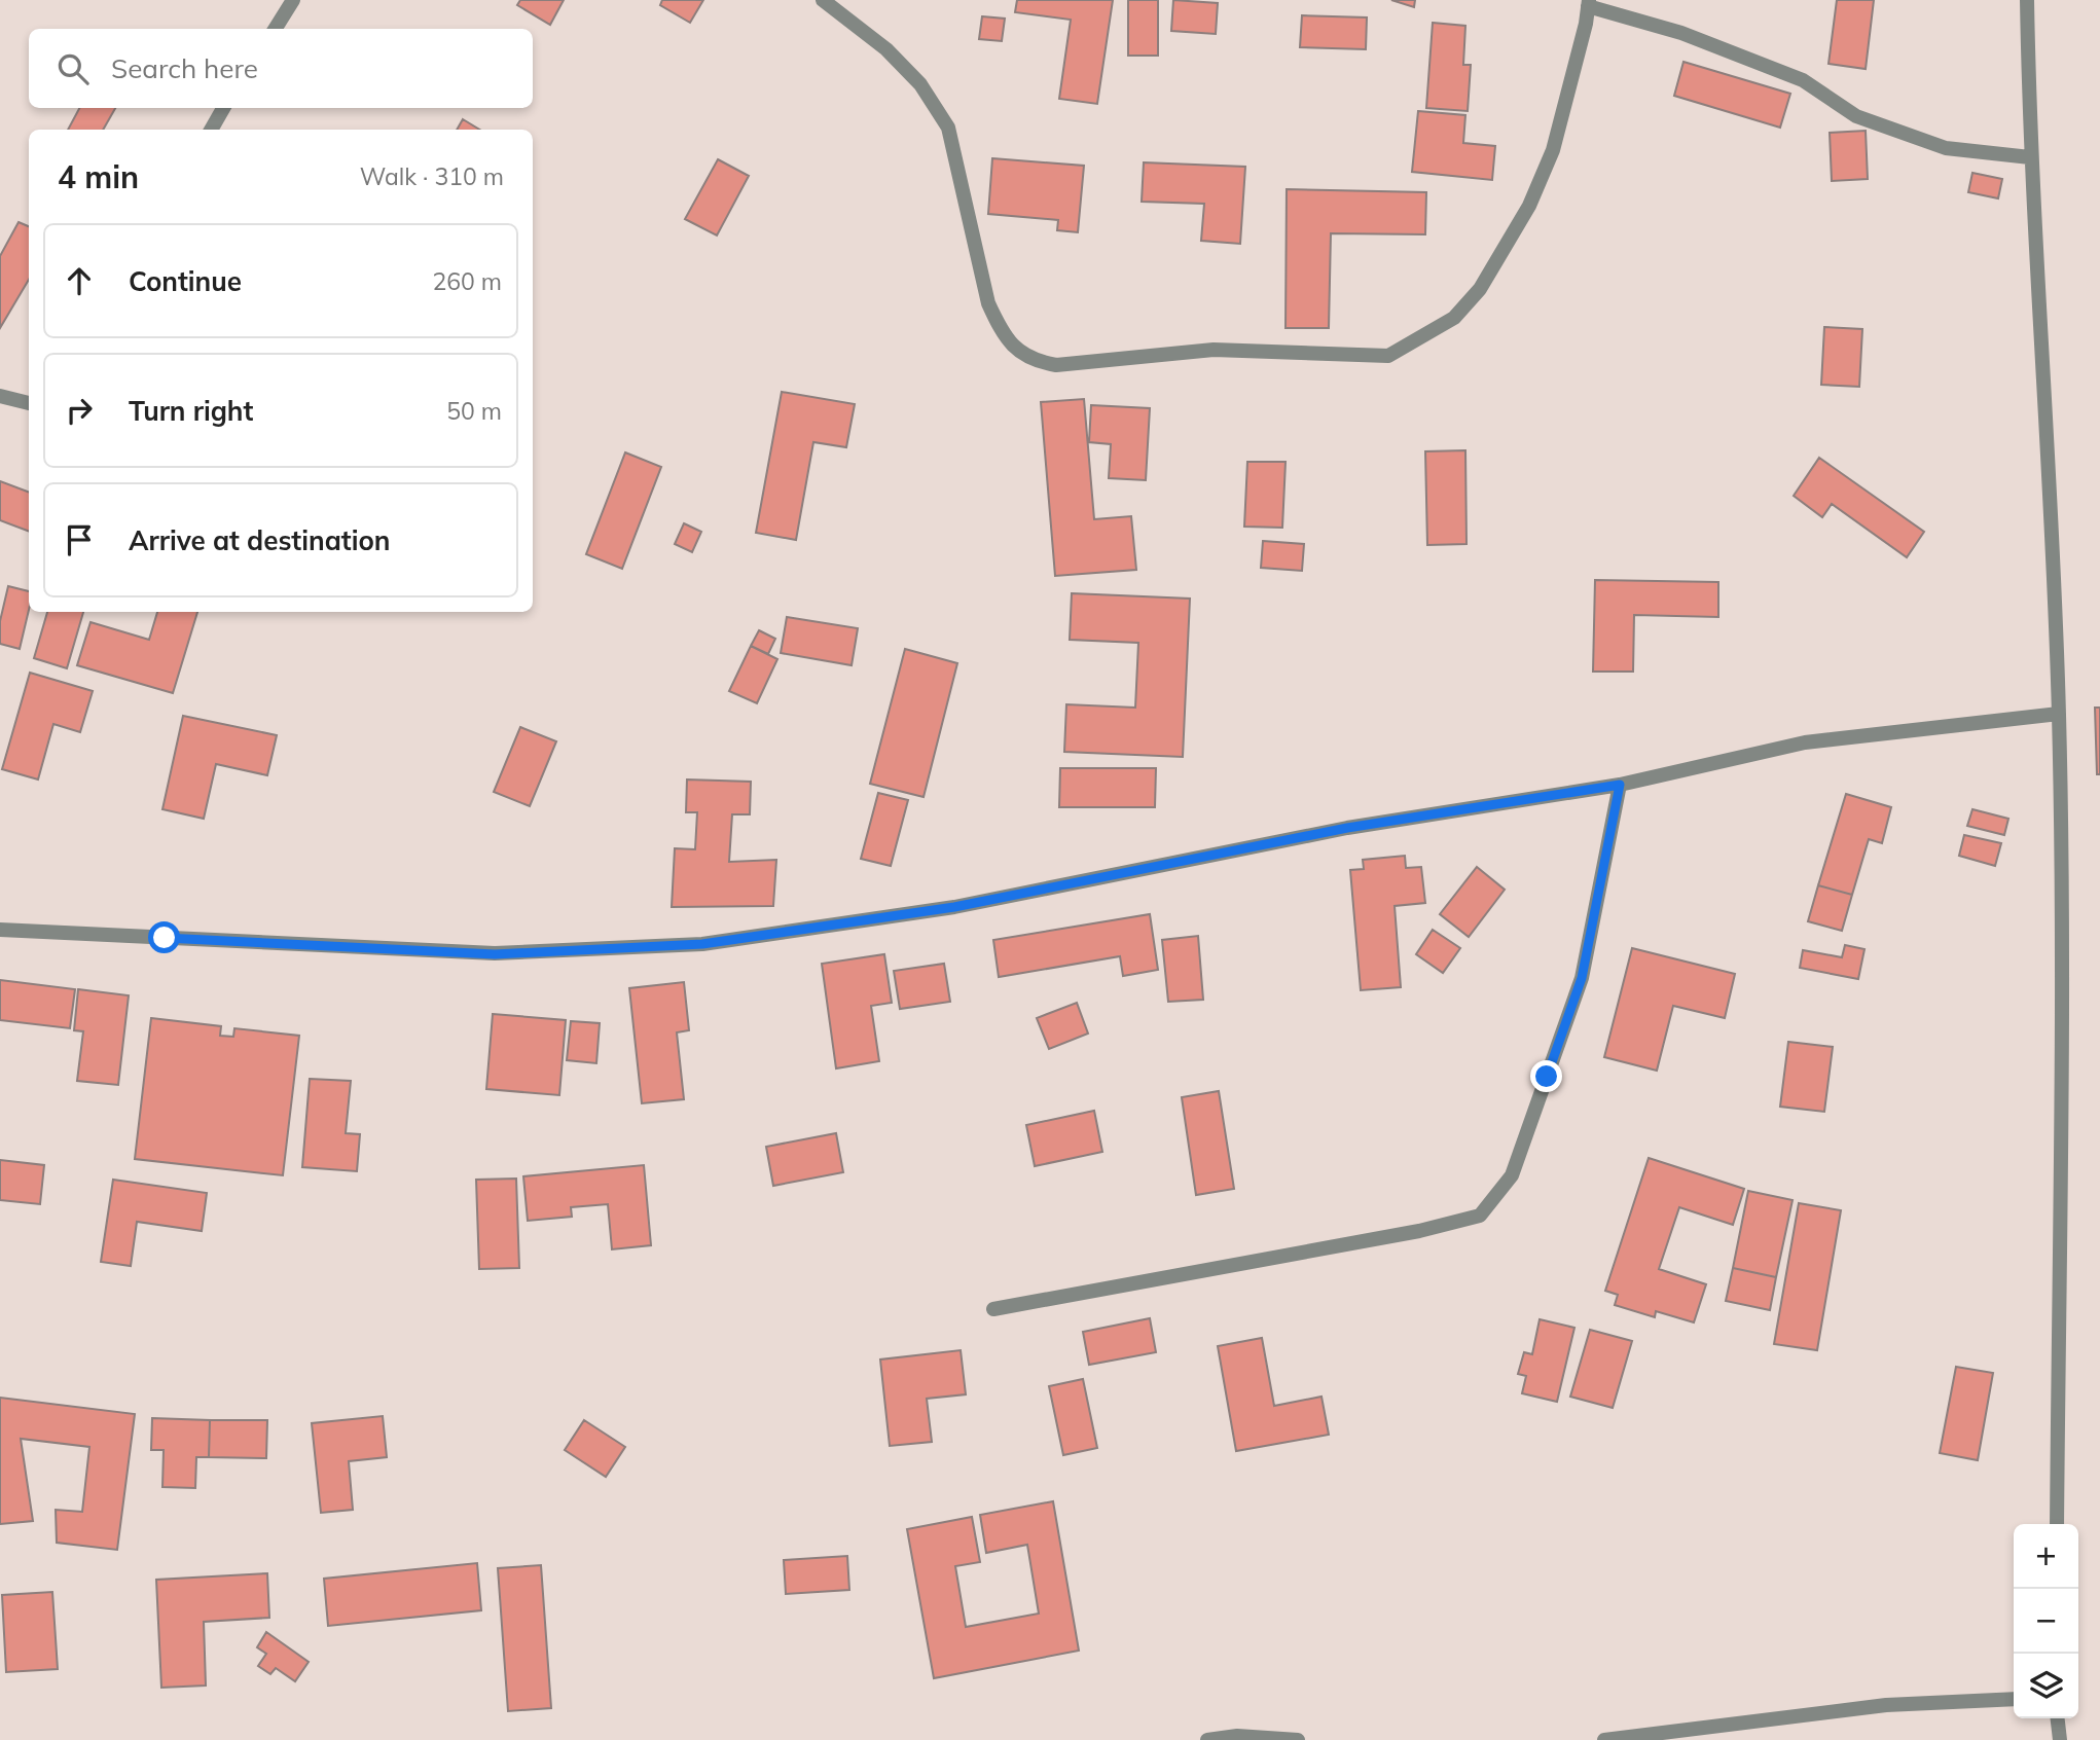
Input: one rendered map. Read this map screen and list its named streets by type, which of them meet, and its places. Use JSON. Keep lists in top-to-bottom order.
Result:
{
  "page": {
    "search": "Search here",
    "heading": ["4 min", "Walk · 310 m"],
    "list": [
      ["Continue", "260 m"],
      ["Turn right", "50 m"],
      "Arrive at destination"
    ],
    "map_buttons": ["+", "−"]
  }
}
